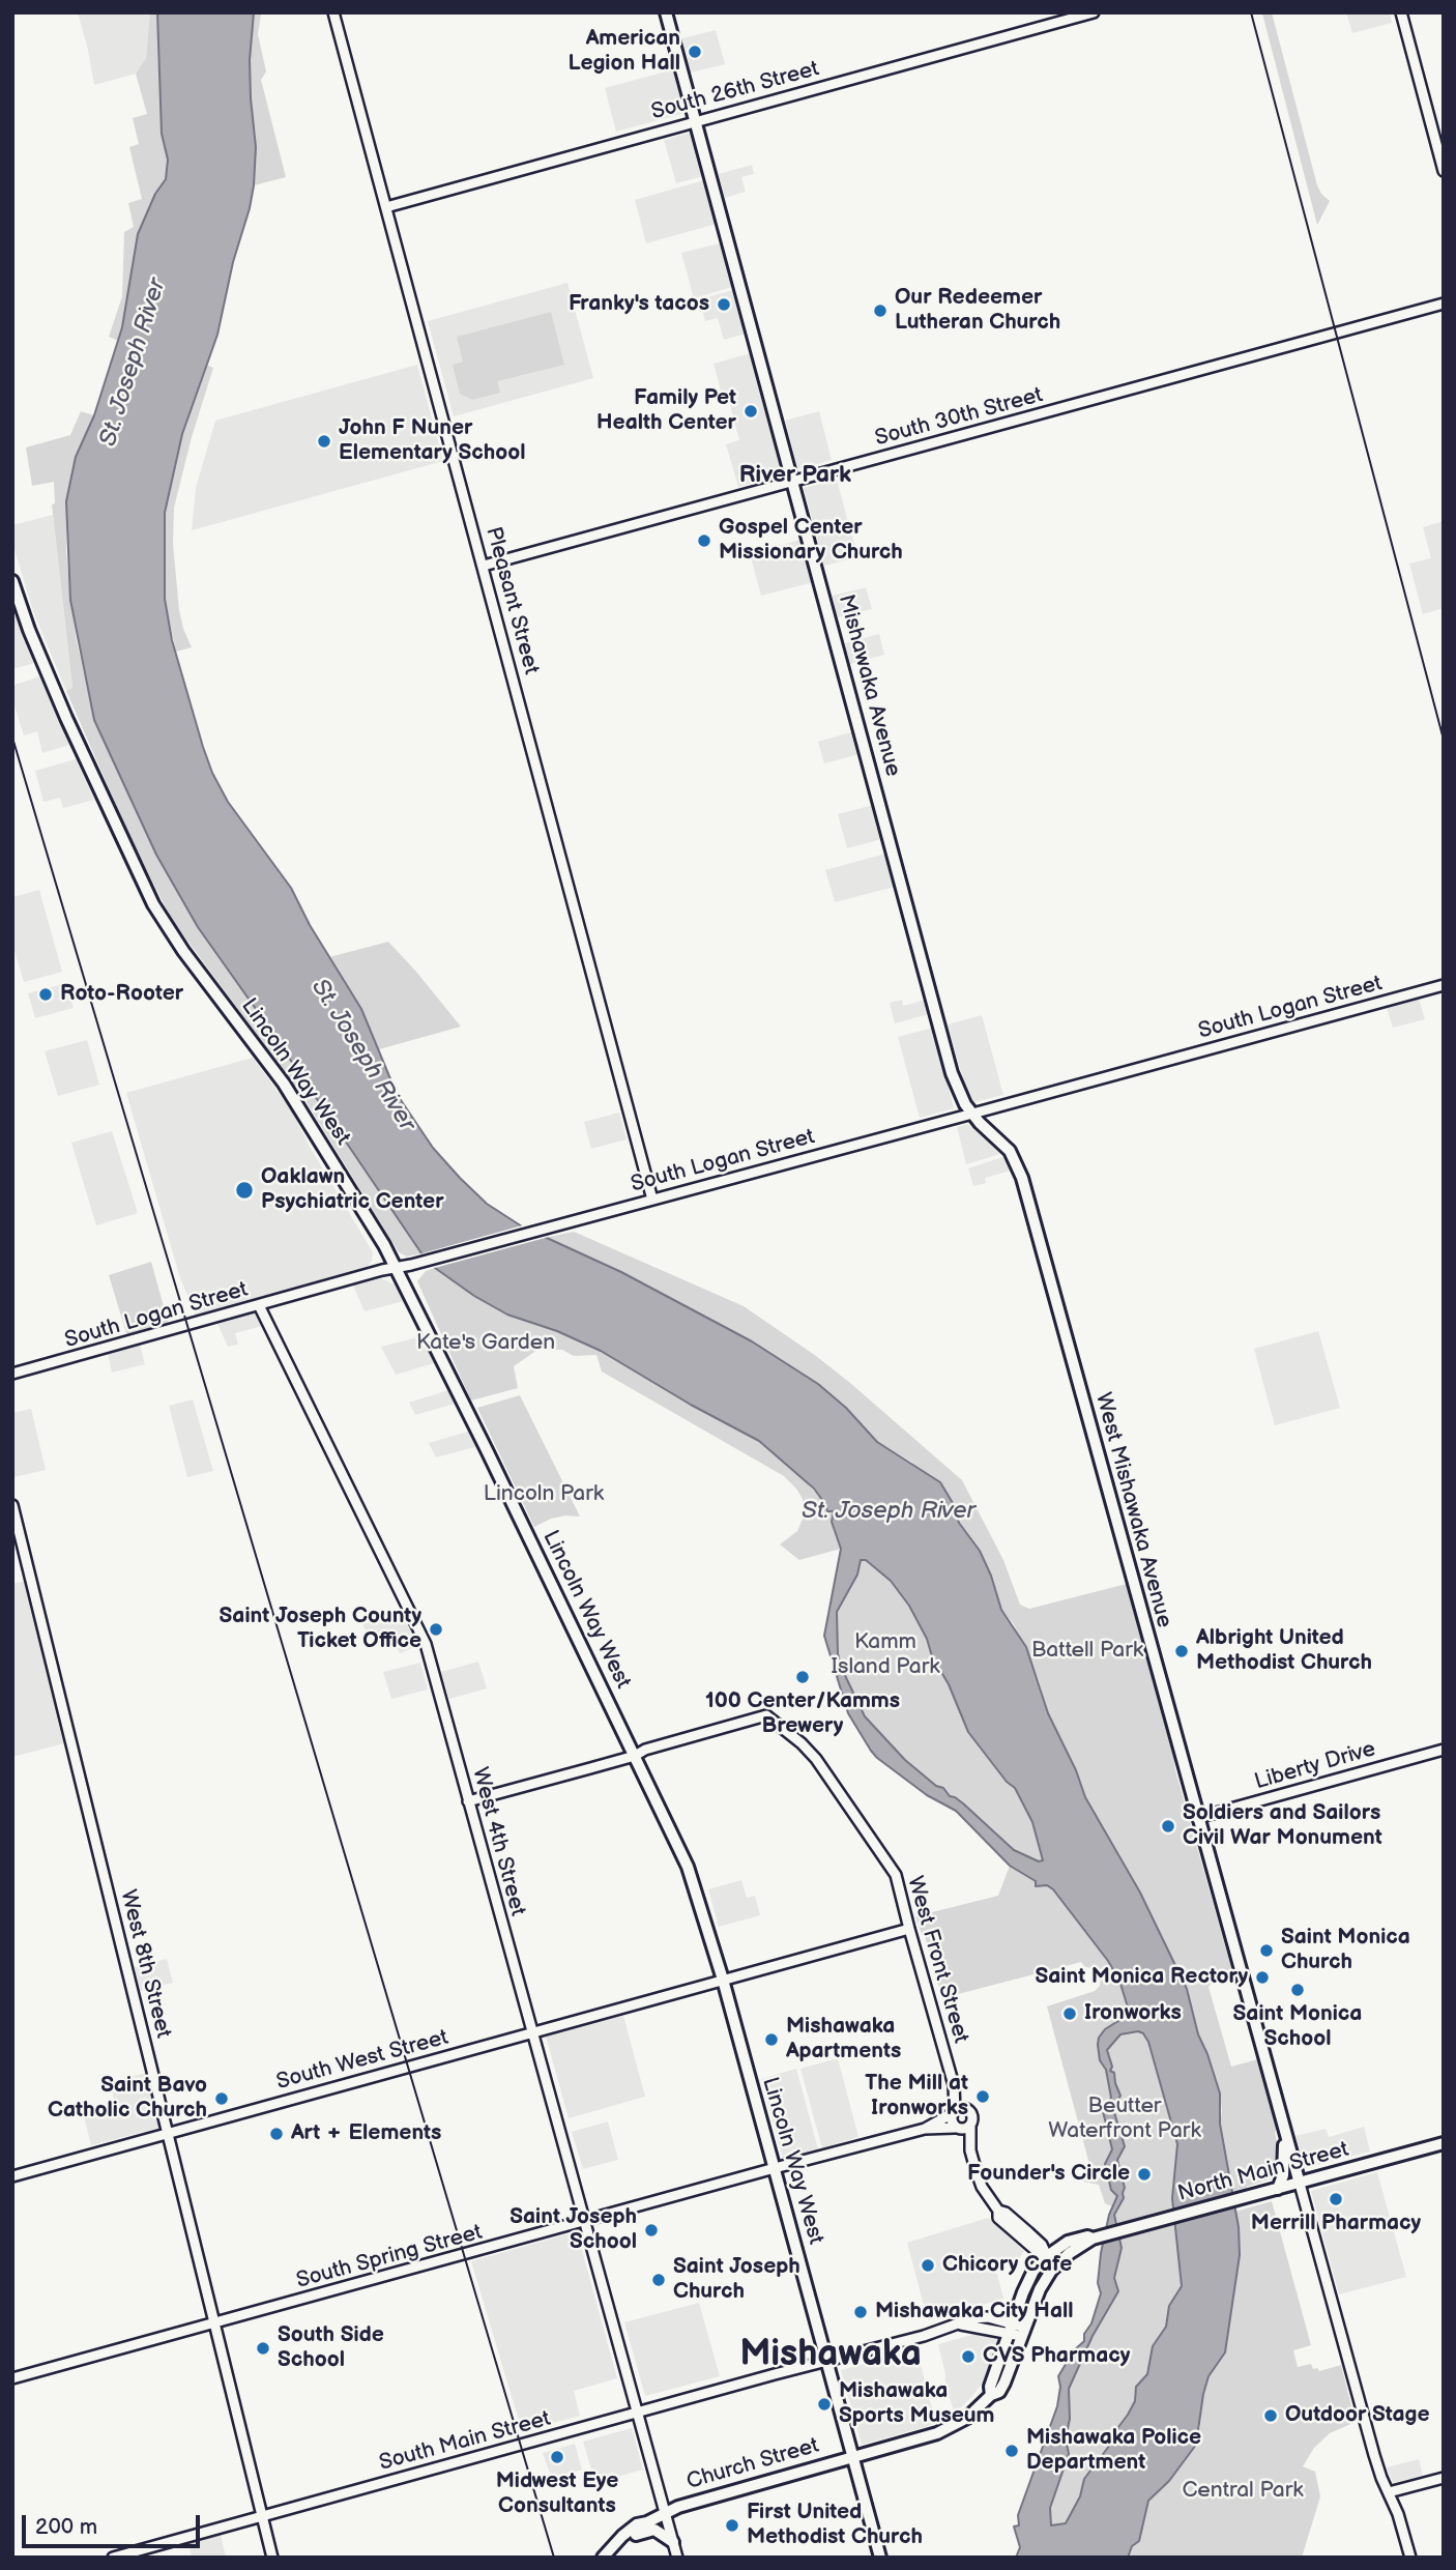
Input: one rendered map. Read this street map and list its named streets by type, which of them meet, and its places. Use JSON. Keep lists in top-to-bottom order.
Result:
{
  "streets": {
    "main road": [
      "Mishawaka Avenue",
      "Lincoln Way West",
      "West Mishawaka Avenue",
      "North Main Street",
      "Church Street"
    ],
    "street": [
      "South 26th Street",
      "South 30th Street",
      "Pleasant Street",
      "South Logan Street",
      "Liberty Drive",
      "West 4th Street",
      "West Front Street",
      "West 8th Street",
      "South West Street",
      "South Spring Street",
      "South Main Street"
    ]
  },
  "crossings": [
    ["South 26th Street", "Pleasant Street"],
    ["South 26th Street", "Mishawaka Avenue"],
    ["South 30th Street", "Pleasant Street"],
    ["South 30th Street", "Mishawaka Avenue"],
    ["Pleasant Street", "South Logan Street"],
    ["Mishawaka Avenue", "South Logan Street"],
    ["Mishawaka Avenue", "West Mishawaka Avenue"],
    ["South Logan Street", "Lincoln Way West"],
    ["South Logan Street", "West Mishawaka Avenue"],
    ["South Logan Street", "West 4th Street"],
    ["Lincoln Way West", "West Front Street"],
    ["Lincoln Way West", "South West Street"],
    ["Lincoln Way West", "South Spring Street"],
    ["Lincoln Way West", "South Main Street"],
    ["Lincoln Way West", "Church Street"],
    ["West Mishawaka Avenue", "Liberty Drive"],
    ["West Mishawaka Avenue", "North Main Street"],
    ["West 4th Street", "South West Street"],
    ["West 4th Street", "South Spring Street"],
    ["West 4th Street", "South Main Street"],
    ["West 4th Street", "Church Street"],
    ["West Front Street", "South West Street"],
    ["West 8th Street", "South West Street"],
    ["West 8th Street", "South Spring Street"],
    ["West 8th Street", "South Main Street"],
    ["North Main Street", "Church Street"]
  ],
  "districts": ["River Park", "Mishawaka"],
  "water": ["St. Joseph River"],
  "parks": [
    "Kate's Garden",
    "Lincoln Park",
    "Kamm Island Park",
    "Battell Park",
    "Beutter Waterfront Park",
    "Central Park"
  ],
  "places": [
    "American Legion Hall",
    "Franky's tacos",
    "Our Redeemer Lutheran Church",
    "Family Pet Health Center",
    "John F Nuner Elementary School",
    "Gospel Center Missionary Church",
    "Roto-Rooter",
    "Oaklawn Psychiatric Center",
    "Saint Joseph County Ticket Office",
    "Albright United Methodist Church",
    "100 Center/Kamms Brewery",
    "Soldiers and Sailors Civil War Monument",
    "Saint Monica Church",
    "Saint Monica Rectory",
    "Saint Monica School",
    "Ironworks",
    "Mishawaka Apartments",
    "The Mill at Ironworks",
    "Saint Bavo Catholic Church",
    "Art + Elements",
    "Founder's Circle",
    "Merrill Pharmacy",
    "Saint Joseph School",
    "Chicory Cafe",
    "Saint Joseph Church",
    "Mishawaka City Hall",
    "South Side School",
    "CVS Pharmacy",
    "Mishawaka Sports Museum",
    "Outdoor Stage",
    "Mishawaka Police Department",
    "Midwest Eye Consultants",
    "First United Methodist Church"
  ],
  "scale_bar": "200 m"
}
